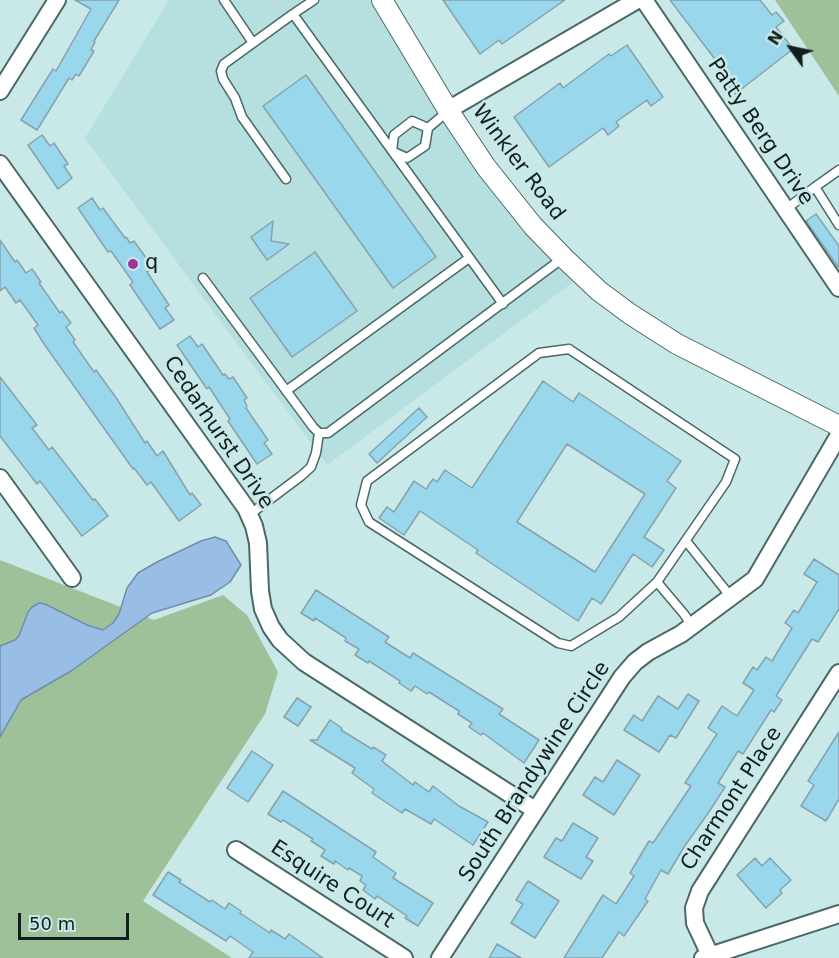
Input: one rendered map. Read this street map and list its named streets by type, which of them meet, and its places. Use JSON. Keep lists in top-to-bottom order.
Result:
{
  "streets": {
    "street": [
      "Patty Berg Drive",
      "Winkler Road",
      "Cedarhurst Drive",
      "South Brandywine Circle",
      "Charmont Place",
      "Esquire Court"
    ]
  },
  "crossings": [
    ["Cedarhurst Drive", "South Brandywine Circle"]
  ],
  "places": ["q"],
  "scale_bar": "50 m",
  "north": "top left"
}
